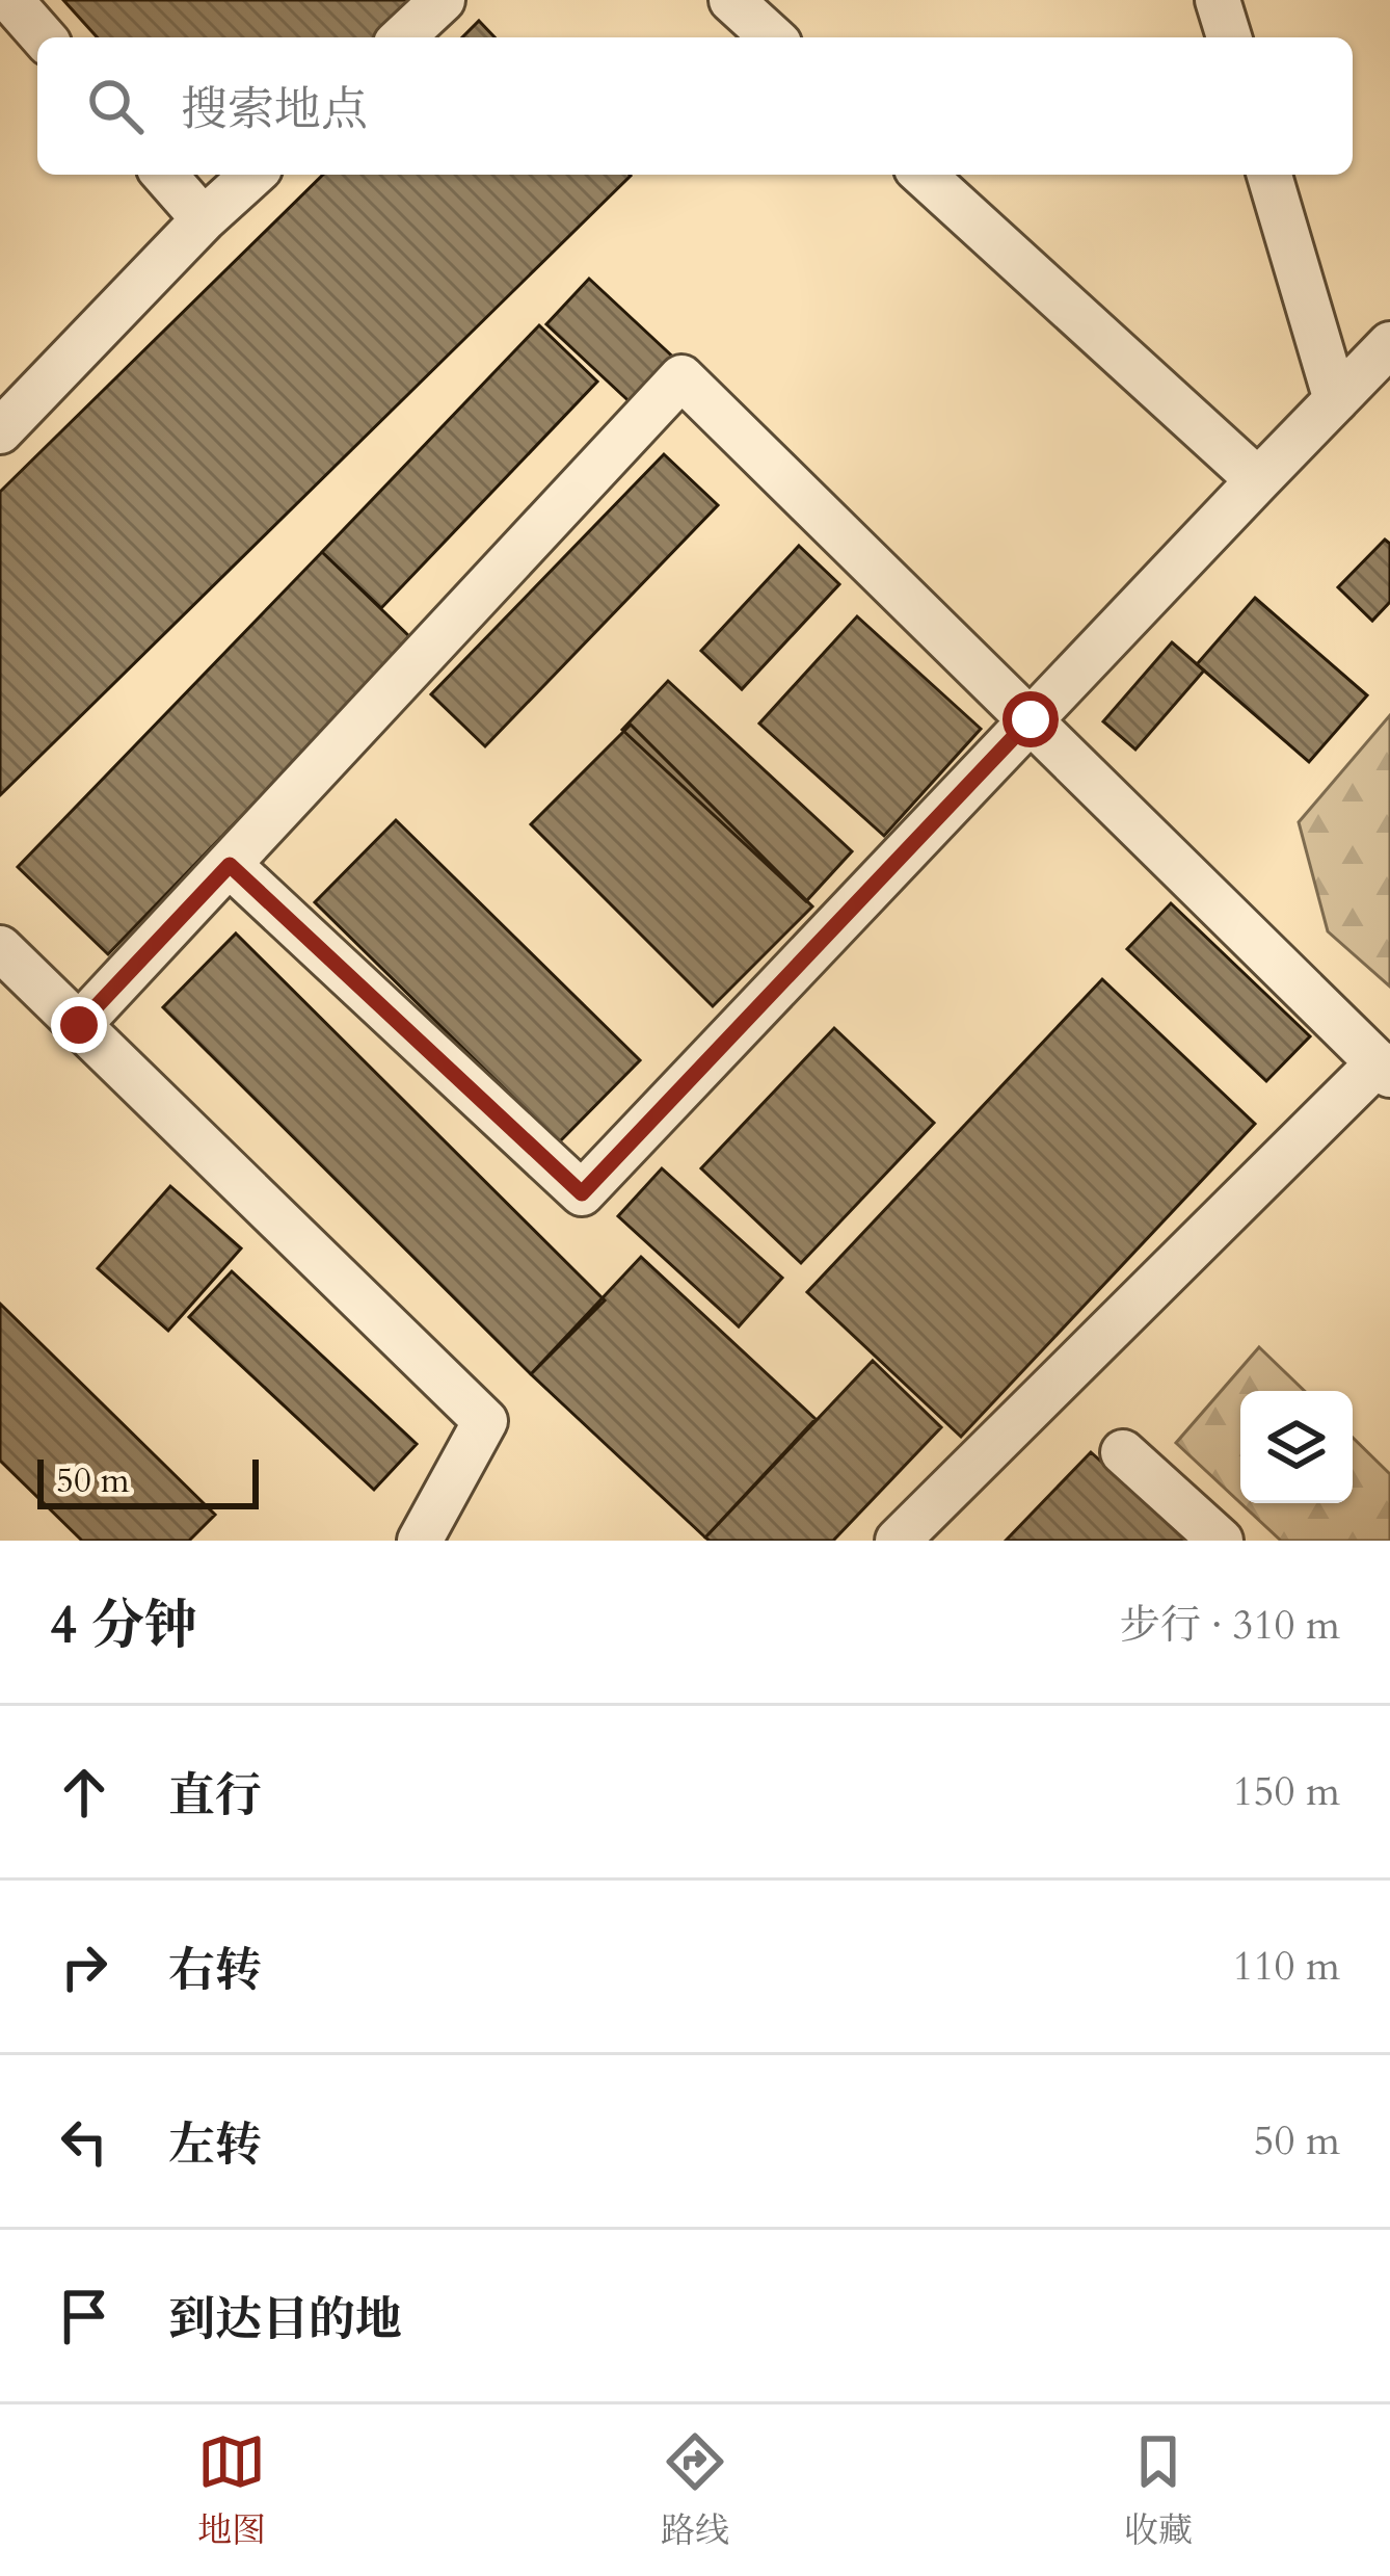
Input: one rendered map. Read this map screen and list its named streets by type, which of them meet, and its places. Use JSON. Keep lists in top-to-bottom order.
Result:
{
  "scale_bar": "50 m",
  "page": {
    "search": "搜索地点",
    "scale": "50 m",
    "heading": ["4 分钟", "步行 · 310 m"],
    "list": [
      ["直行", "150 m"],
      ["右转", "110 m"],
      ["左转", "50 m"],
      "到达目的地"
    ],
    "nav": ["地图", "路线", "收藏"]
  }
}
